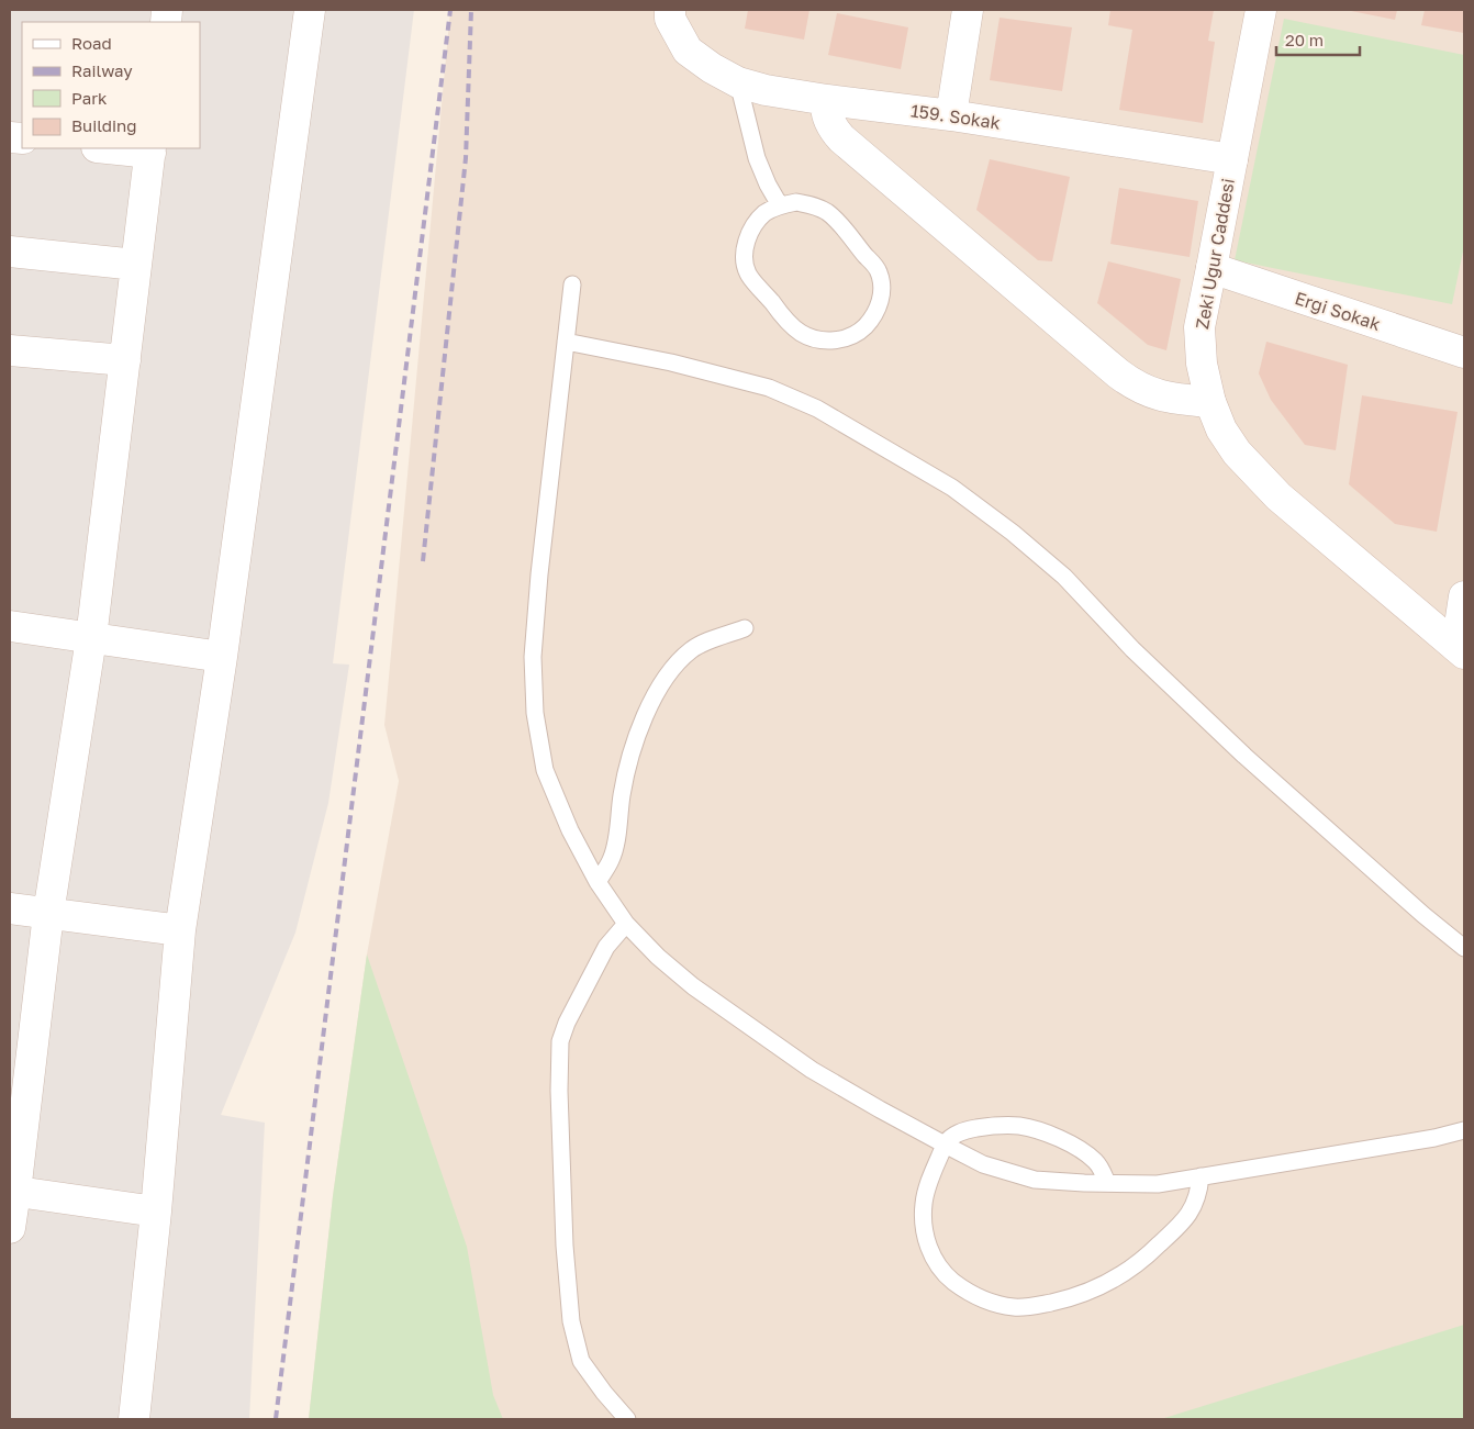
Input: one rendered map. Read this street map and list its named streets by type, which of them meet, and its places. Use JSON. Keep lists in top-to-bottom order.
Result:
{
  "streets": {
    "street": ["159. Sokak", "Zeki Uğur Caddesi", "Ergi Sokak"]
  },
  "crossings": [
    ["159. Sokak", "Zeki Uğur Caddesi"],
    ["Zeki Uğur Caddesi", "Ergi Sokak"]
  ],
  "legend": [
    "Road",
    "Railway",
    "Park",
    "Building"
  ],
  "scale_bar": "20 m"
}
